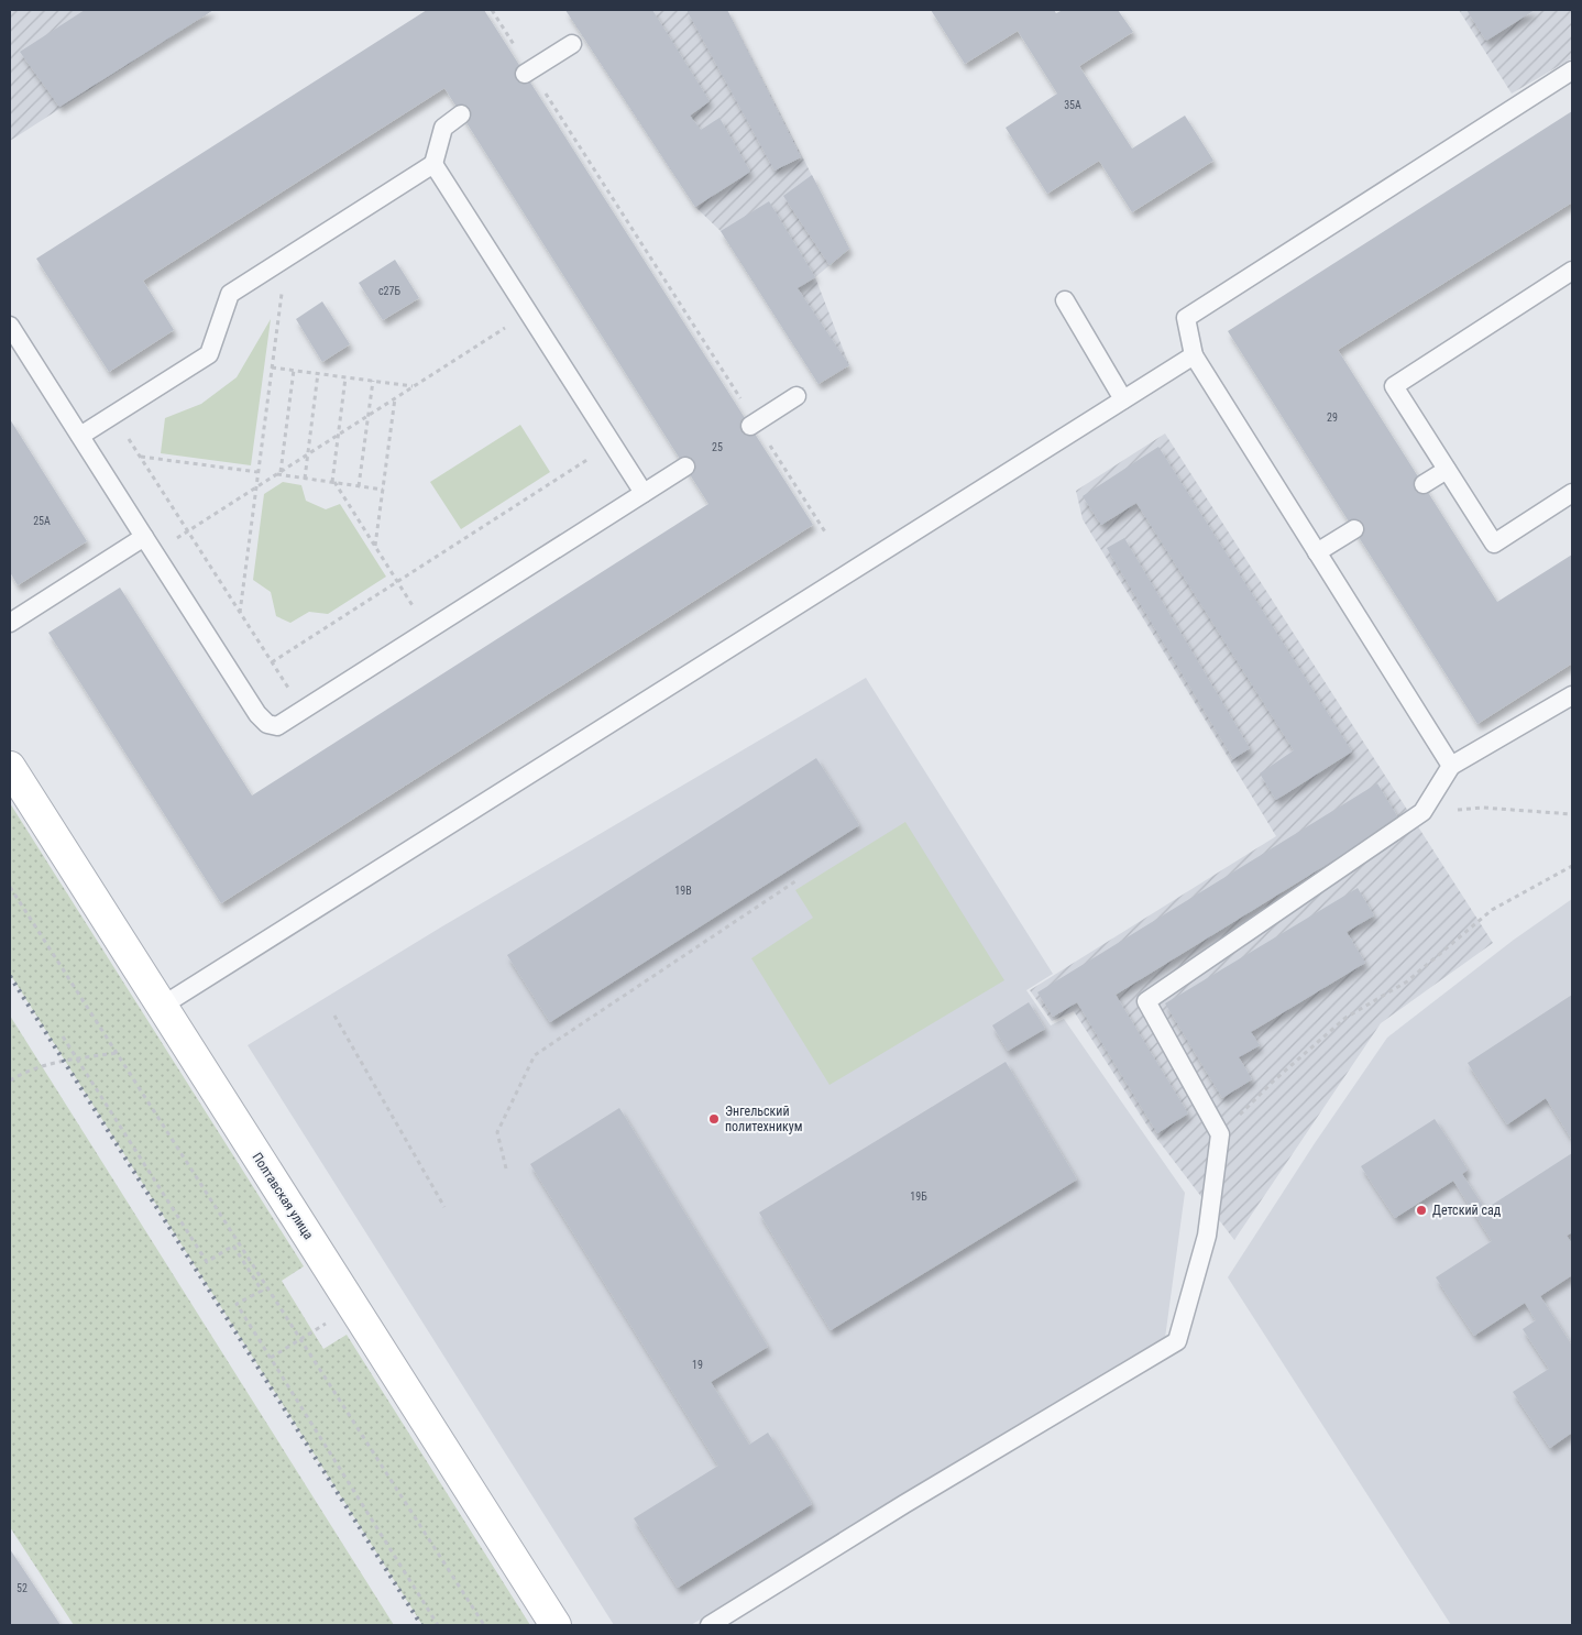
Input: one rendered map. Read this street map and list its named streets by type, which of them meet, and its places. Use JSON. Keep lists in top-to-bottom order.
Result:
{
  "streets": {
    "street": ["Полтавская улица"]
  },
  "places": ["Энгельский политехникум", "Детский сад"],
  "house_numbers": [
    "35А",
    "с27Б",
    "29",
    "25",
    "25А",
    "19В",
    "19Б",
    "19",
    "52"
  ]
}
